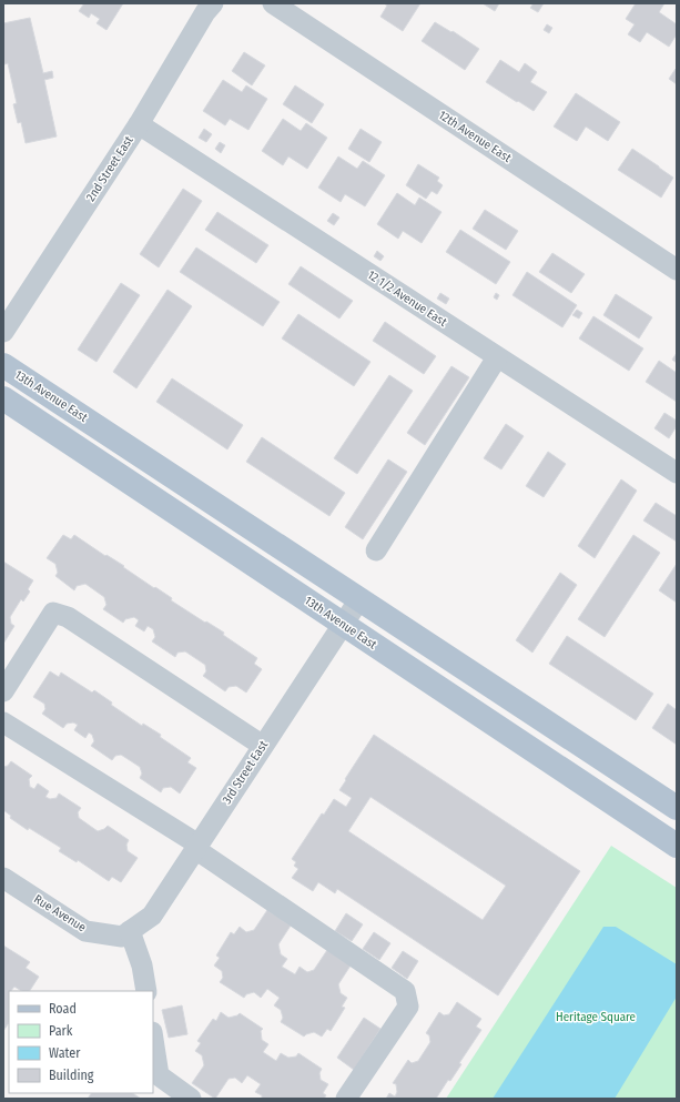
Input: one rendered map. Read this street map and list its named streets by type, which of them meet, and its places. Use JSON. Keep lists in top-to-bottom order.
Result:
{
  "streets": {
    "main road": ["13th Avenue East"],
    "street": [
      "12th Avenue East",
      "2nd Street East",
      "12 1/2 Avenue East",
      "3rd Street East",
      "Rue Avenue"
    ]
  },
  "crossings": [
    ["2nd Street East", "12 1/2 Avenue East"],
    ["13th Avenue East", "3rd Street East"],
    ["3rd Street East", "Rue Avenue"]
  ],
  "parks": ["Heritage Square"],
  "legend": [
    "Road",
    "Park",
    "Water",
    "Building"
  ]
}
